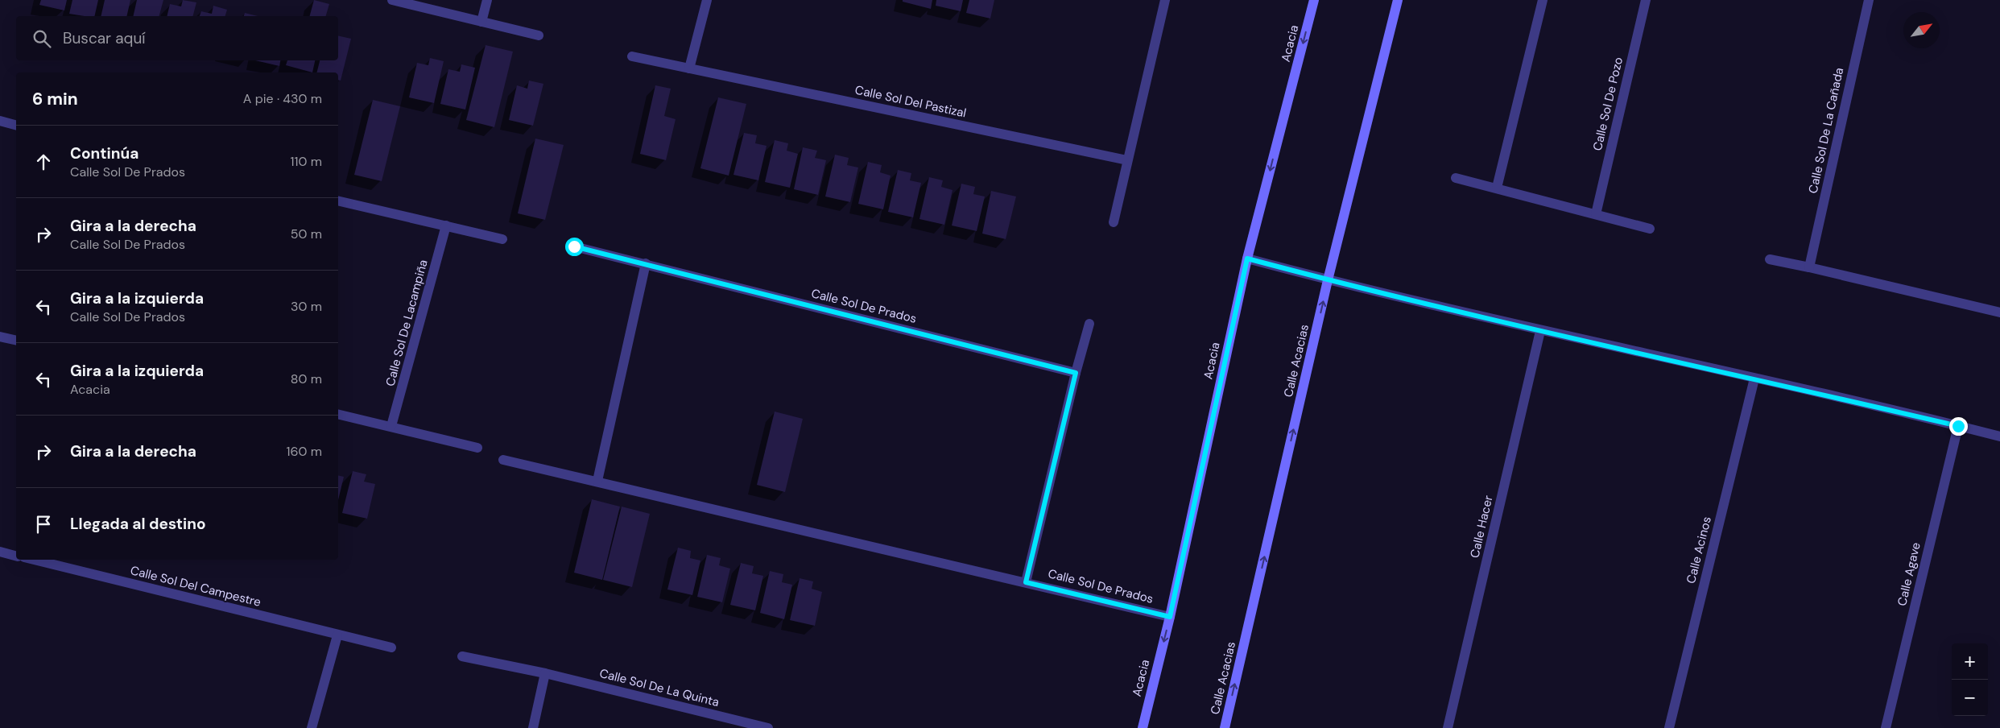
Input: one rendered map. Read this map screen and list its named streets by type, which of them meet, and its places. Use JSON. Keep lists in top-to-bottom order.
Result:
{
  "streets": {
    "street": [
      "Acacia",
      "Calle Sol Del Pastizal",
      "Calle Sol De Pozo",
      "Calle Sol De La Cañada",
      "Calle Sol De Prados",
      "Calle Sol De Lacampiña",
      "Calle Acacias",
      "Calle Hacer",
      "Calle Acinos",
      "Calle Agave",
      "Calle Sol Del Campestre",
      "Calle Sol De La Quinta"
    ]
  },
  "crossings": [
    ["Acacia", "Calle Sol De Prados"]
  ],
  "one_way": ["Acacia", "Calle Acacias"],
  "north": "top right",
  "page": {
    "search": "Buscar aquí",
    "heading": ["6 min", "A pie · 430 m"],
    "list": [
      ["Continúa", "Calle Sol De Prados", "110 m"],
      ["Gira a la derecha", "Calle Sol De Prados", "50 m"],
      ["Gira a la izquierda", "Calle Sol De Prados", "30 m"],
      ["Gira a la izquierda", "Acacia", "80 m"],
      ["Gira a la derecha", "160 m"],
      "Llegada al destino"
    ],
    "map_buttons": ["+", "−"]
  }
}
